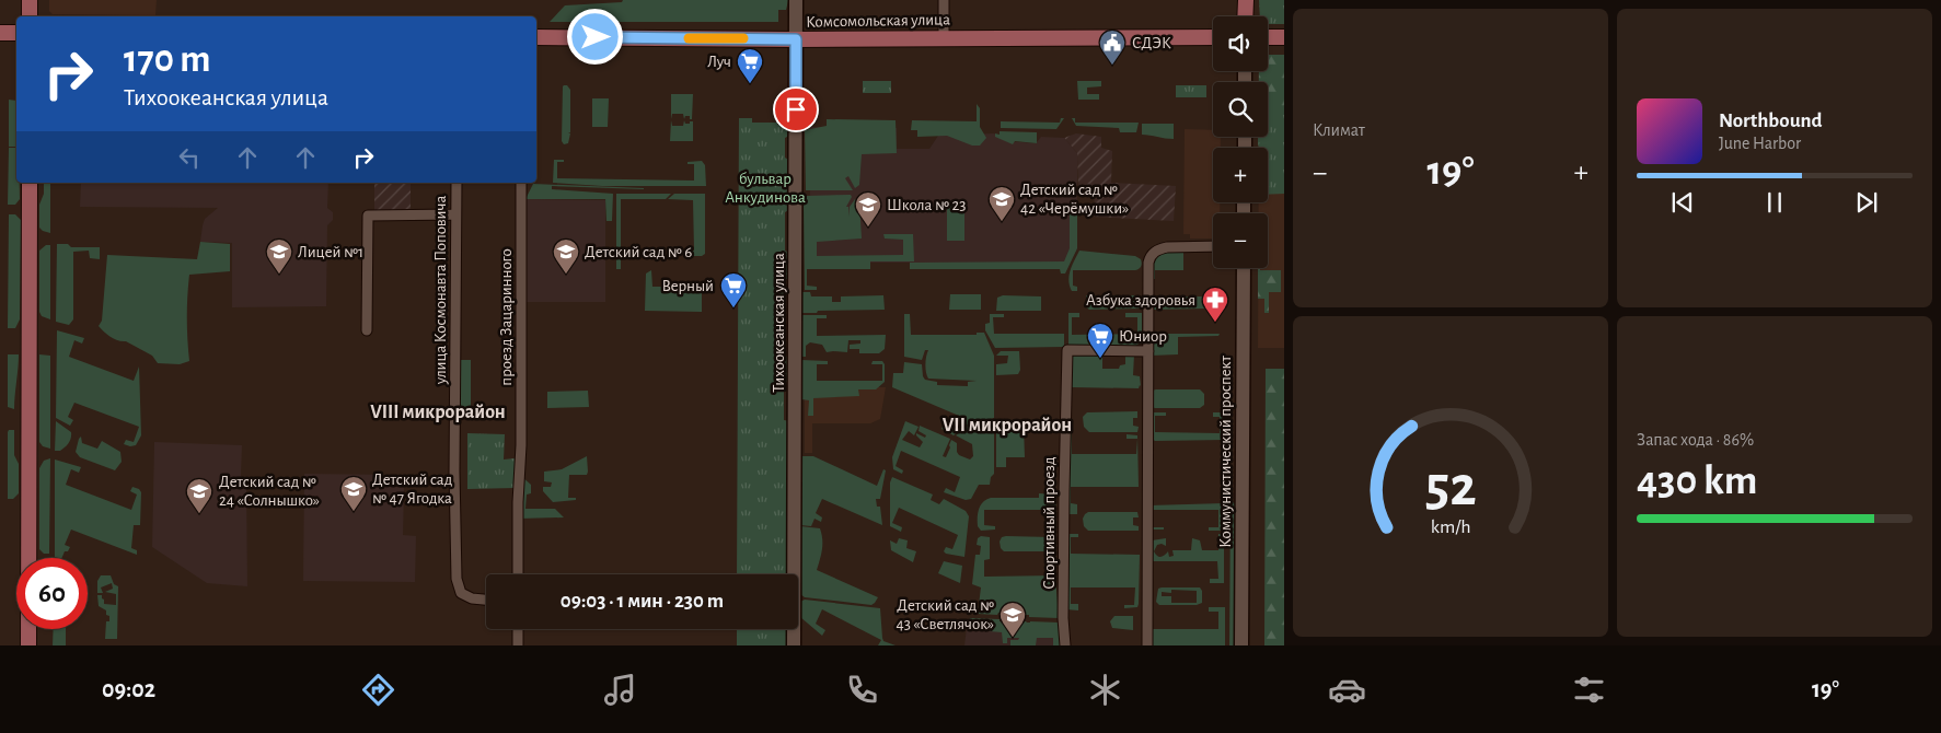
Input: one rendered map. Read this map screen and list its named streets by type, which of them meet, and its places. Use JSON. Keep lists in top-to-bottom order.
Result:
{
  "streets": {
    "main road": ["Комсомольская улица"],
    "street": [
      "улица Космонавта Поповича",
      "проезд Зацаринного",
      "Тихоокеанская улица",
      "Коммунистический проспект",
      "Спортивный проезд"
    ]
  },
  "crossings": [
    ["Комсомольская улица", "Тихоокеанская улица"]
  ],
  "districts": ["VIII микрорайон", "VII микрорайон"],
  "parks": ["бульвар Анкудинова"],
  "places": {
    "public building": ["СДЭК"],
    "supermarket": ["Луч", "Верный", "Юниор"],
    "school or university": [
      "Детский сад № 42 «Черёмушки»",
      "Школа № 23",
      "Лицей №1",
      "Детский сад № 6",
      "Детский сад № 47 Ягодка",
      "Детский сад № 24 «Солнышко»",
      "Детский сад № 43 «Светлячок»"
    ],
    "pharmacy": ["Азбука здоровья"]
  },
  "page": {
    "tile": [
      "Климат",
      ["Запас хода · 86%", "430 km"]
    ],
    "map_buttons": ["+", "−"],
    "turn": ["170 m", "Тихоокеанская улица"],
    "song": ["Northbound", "June Harbor"],
    "heat": ["−", "19°", "+"],
    "limit": "60",
    "trip": "09:03 · 1 мин · 230 m",
    "tabs": ["09:02", "19°"],
    "gauge": ["52", "km/h"]
  }
}
